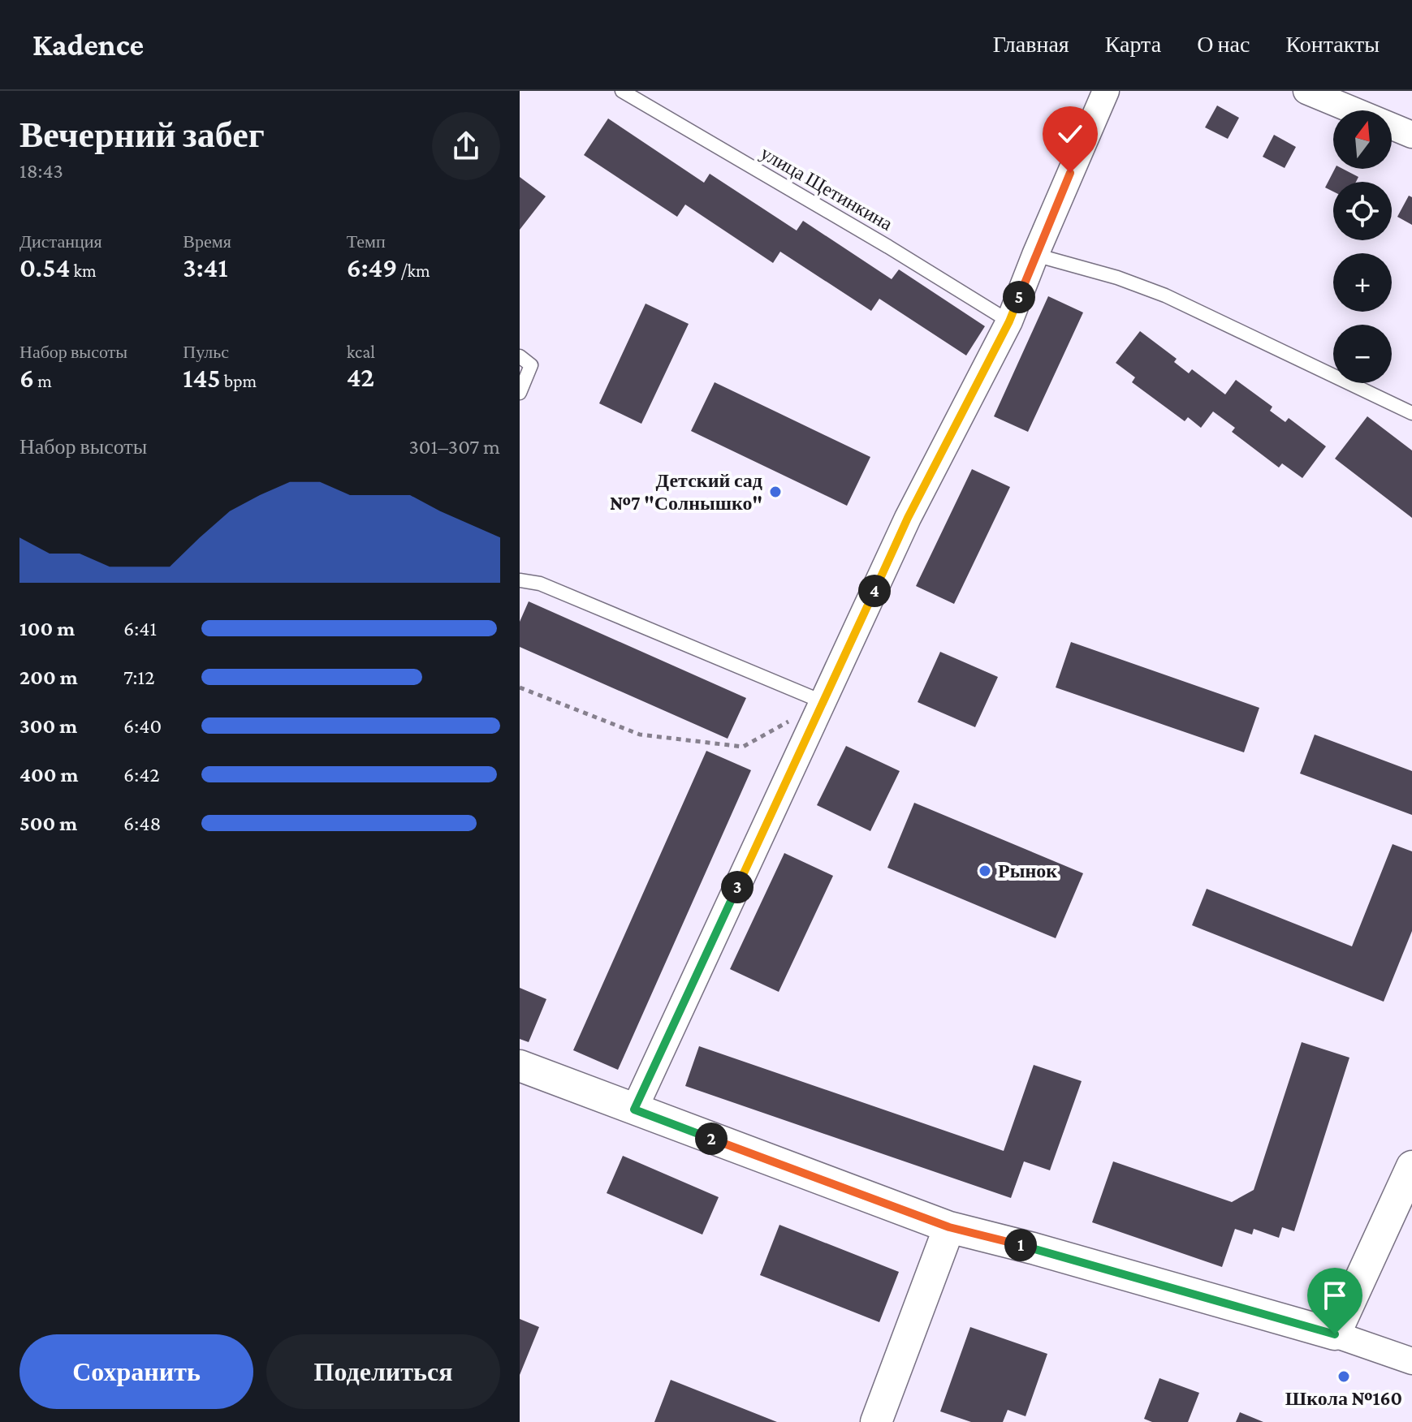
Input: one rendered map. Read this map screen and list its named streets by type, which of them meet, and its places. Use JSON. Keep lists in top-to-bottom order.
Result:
{
  "streets": {
    "lane": ["улица Щетинкина"]
  },
  "places": ["Детский сад №7 \"Солнышко\"", "Рынок", "Школа №160"],
  "north": "top",
  "page": {
    "header": "Kadence",
    "nav": [
      "Главная",
      "Карта",
      "О нас",
      "Контакты"
    ],
    "heading": ["Вечерний забег", "18:43"],
    "map_buttons": ["+", "−"],
    "stats": [
      ["Дистанция", "0.54 km"],
      ["Время", "3:41"],
      ["Темп", "6:49 /km"],
      ["Набор высоты", "6 m"],
      ["Пульс", "145 bpm"],
      ["kcal", "42"]
    ],
    "pins": [
      "5",
      "4",
      "3",
      "2",
      "1"
    ],
    "chart": ["Набор высоты", "301–307 m"],
    "list": [
      {
        "name": "100 m",
        "note": "6:41"
      },
      {
        "name": "200 m",
        "note": "7:12"
      },
      {
        "name": "300 m",
        "note": "6:40"
      },
      {
        "name": "400 m",
        "note": "6:42"
      },
      {
        "name": "500 m",
        "note": "6:48"
      }
    ],
    "buttons": ["Сохранить", "Поделиться"]
  }
}
